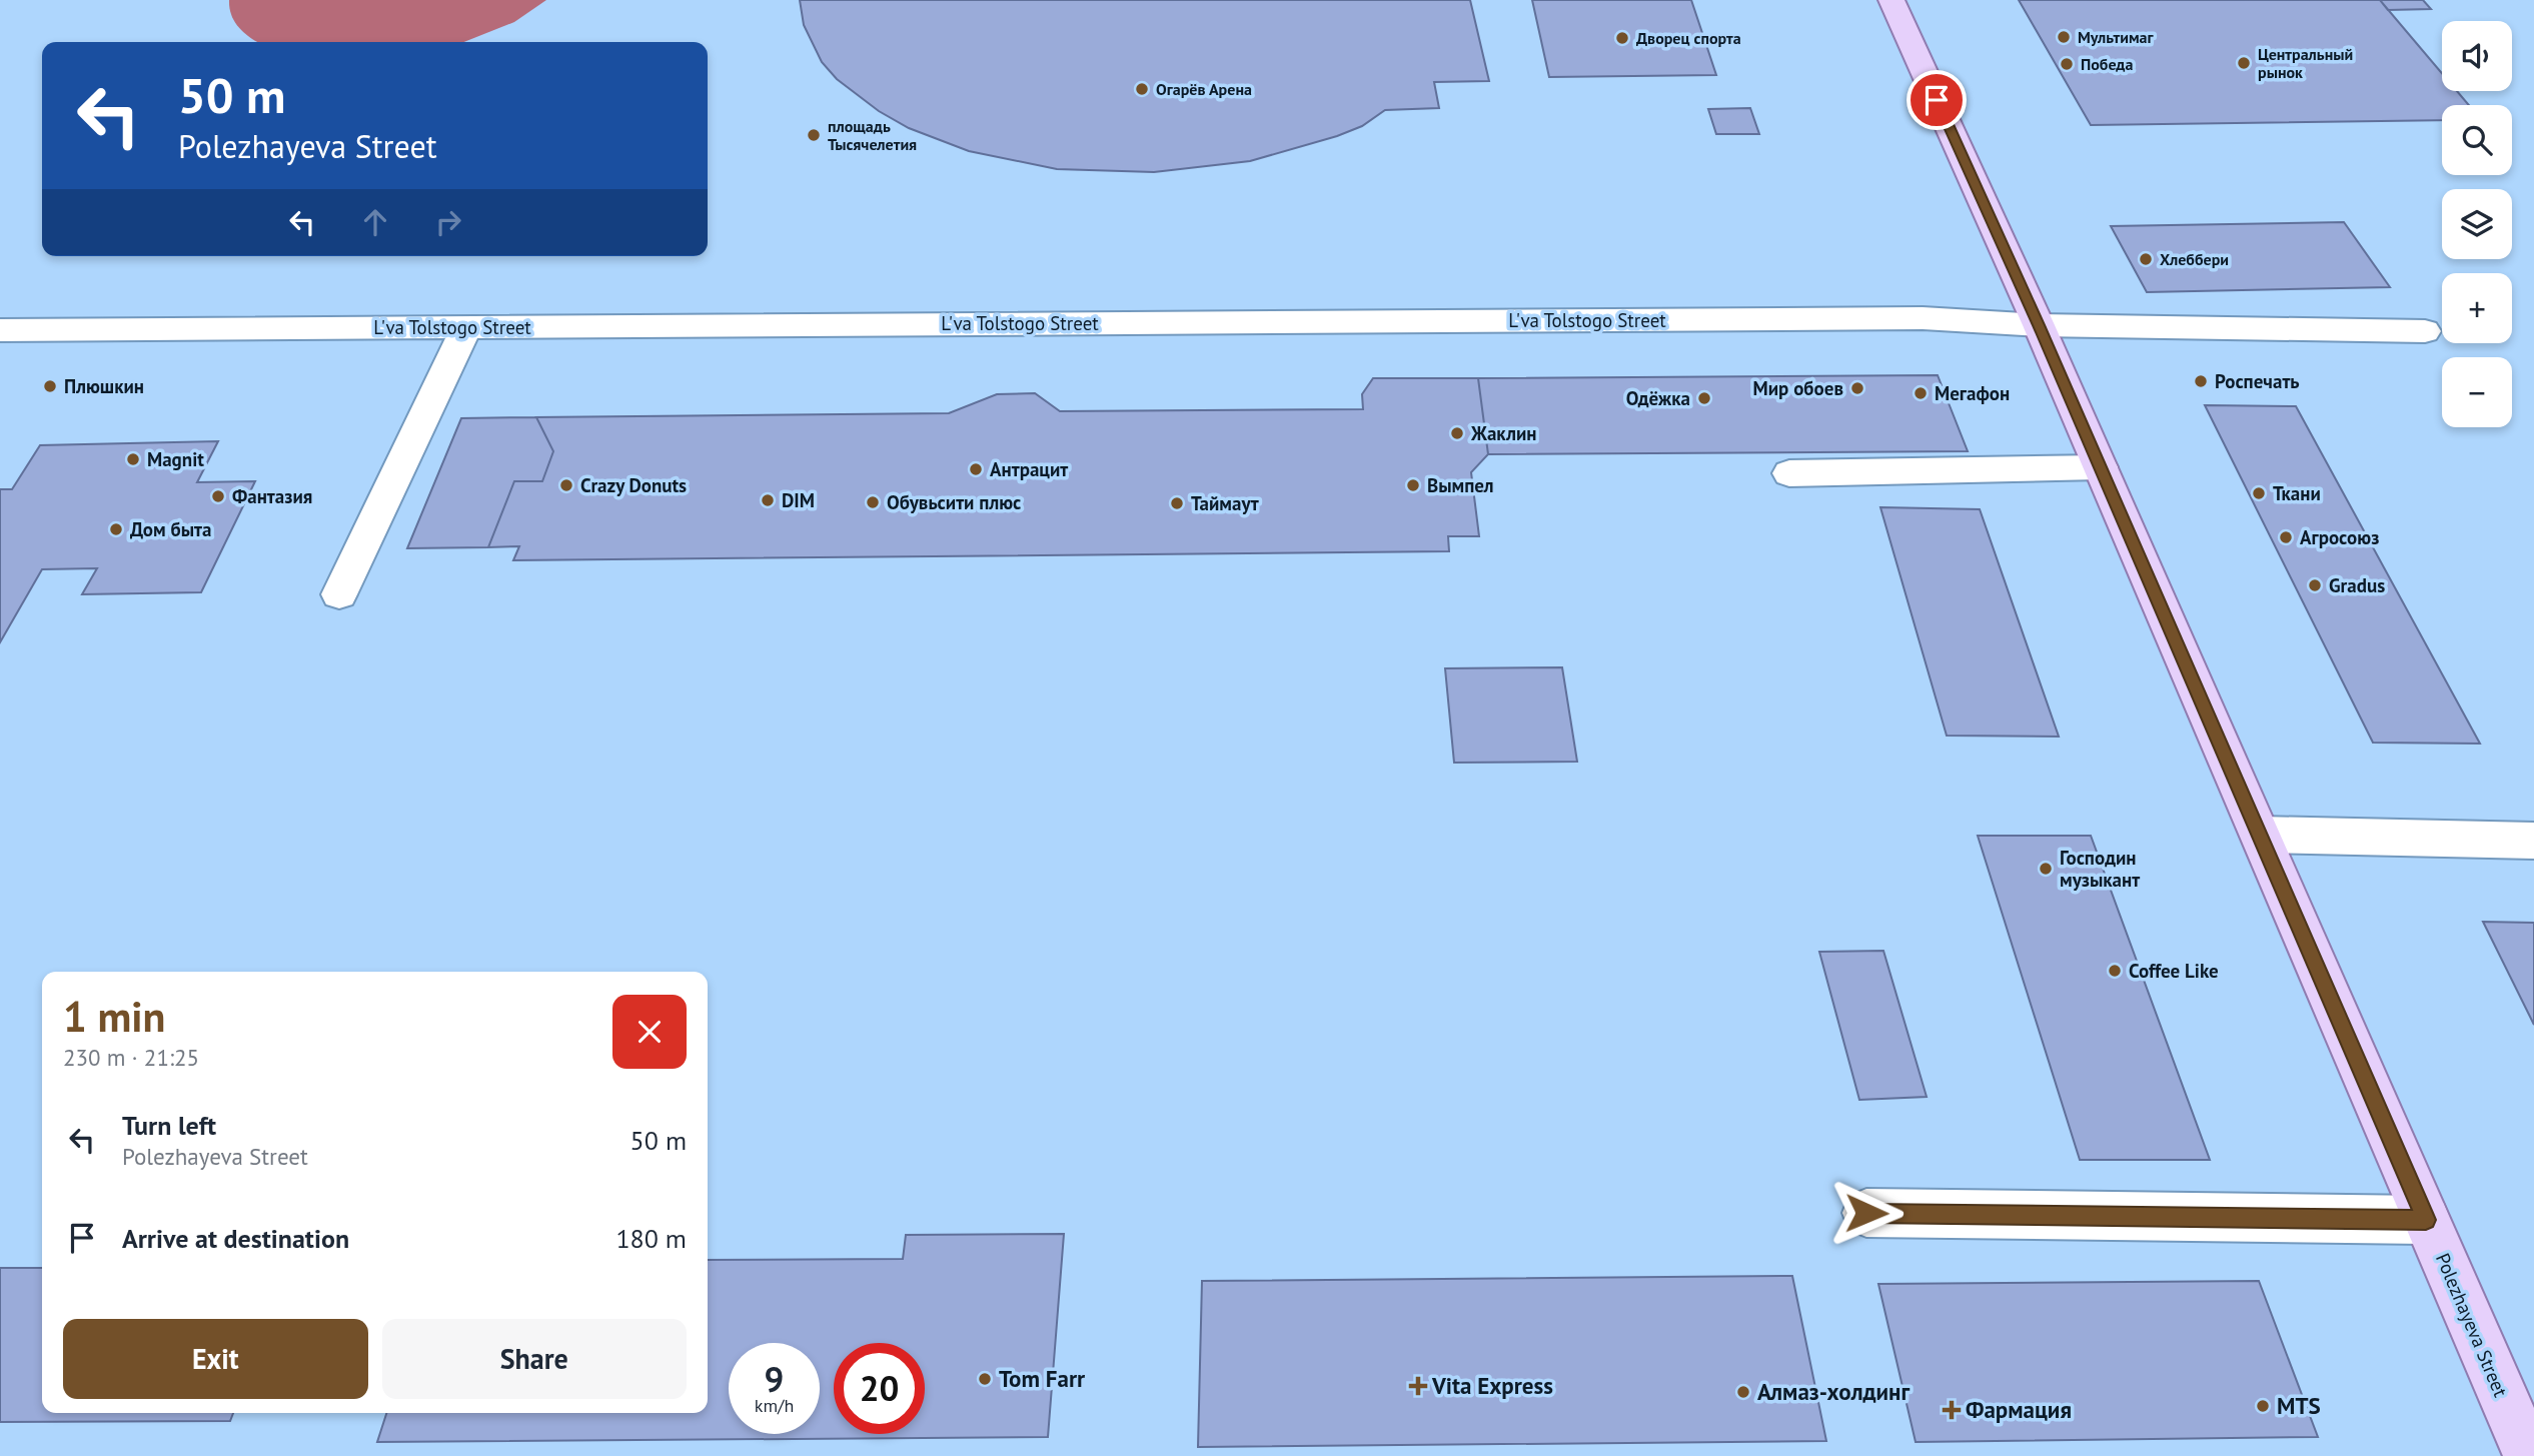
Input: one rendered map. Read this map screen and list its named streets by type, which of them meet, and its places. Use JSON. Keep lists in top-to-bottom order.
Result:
{
  "streets": {
    "main road": ["Polezhayeva Street"],
    "street": ["L'va Tolstogo Street"]
  },
  "crossings": [
    ["L'va Tolstogo Street", "Polezhayeva Street"]
  ],
  "places": {
    "other": [
      "Мультимаг",
      "Дворец cпорта",
      "Центральный рынок",
      "Победа",
      "Огарёв Арена",
      "площадь Тысячелетия",
      "Хлеббери",
      "Роспечать",
      "Плюшкин",
      "Мир обоев",
      "Мегафон",
      "Одёжка",
      "Жаклин",
      "Magnit",
      "Антрацит",
      "Crazy Donuts",
      "Вымпел",
      "Ткани",
      "Фантазия",
      "DIM",
      "Обувьсити плюс",
      "Таймаут",
      "Дом быта",
      "Агросоюз",
      "Gradus",
      "Господин музыкант",
      "Coffee Like",
      "Tom Farr",
      "Алмаз-холдинг",
      "MTS"
    ],
    "health": ["Vita Express", "Фармация"]
  },
  "page": {
    "map_buttons": ["+", "−"],
    "turn": ["50 m", "Polezhayeva Street"],
    "heading": ["1 min", "230 m · 21:25"],
    "list": [
      {
        "name": "Turn left",
        "note": "Polezhayeva Street",
        "value": "50 m"
      },
      {
        "name": "Arrive at destination",
        "value": "180 m"
      }
    ],
    "buttons": ["Exit", "Share"],
    "speed": "9 km/h",
    "limit": "20"
  }
}
